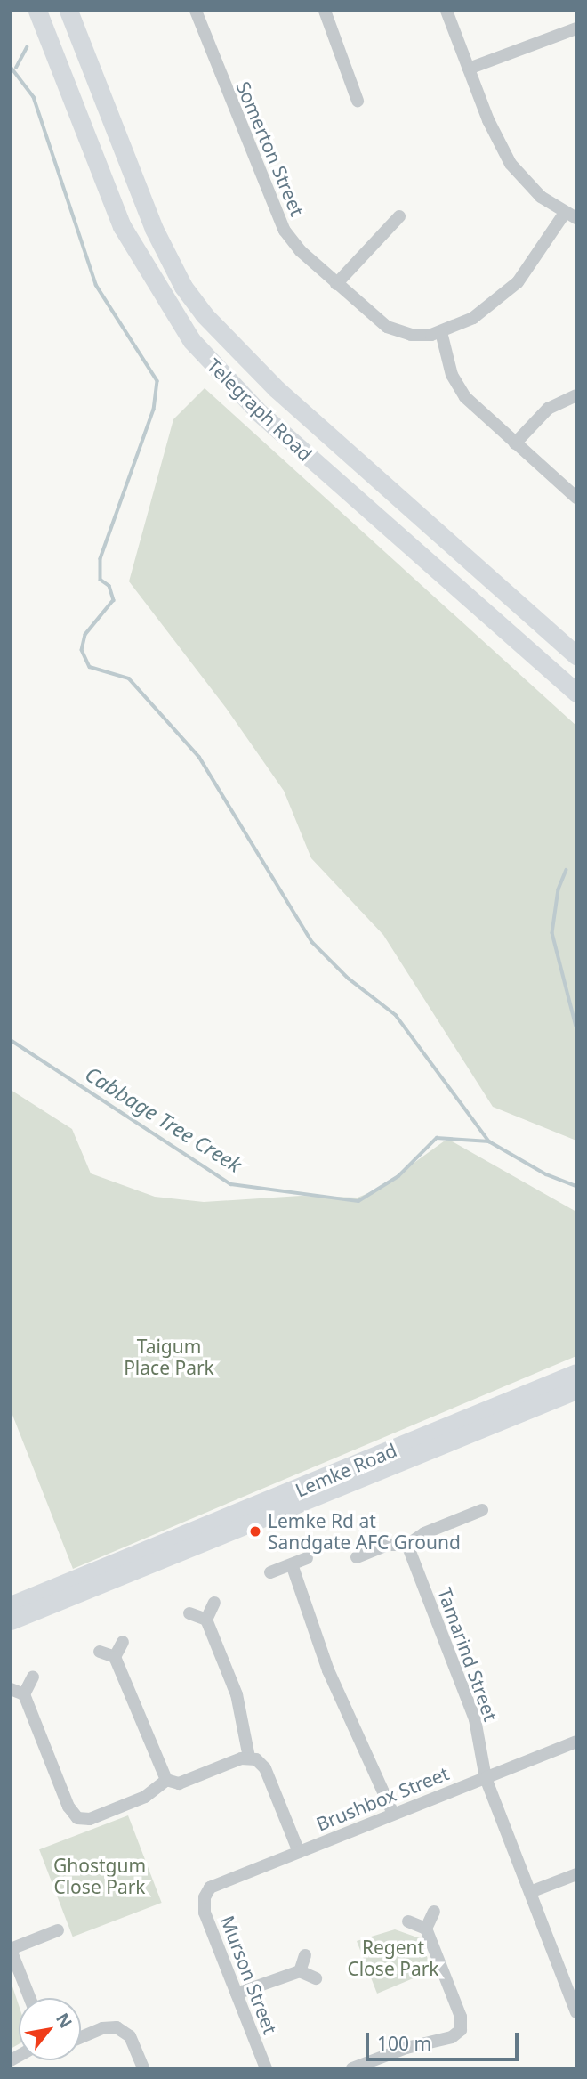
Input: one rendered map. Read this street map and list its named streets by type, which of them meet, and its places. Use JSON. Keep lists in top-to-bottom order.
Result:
{
  "streets": {
    "main road": ["Telegraph Road", "Lemke Road"],
    "street": [
      "Somerton Street",
      "Tamarind Street",
      "Brushbox Street",
      "Murson Street"
    ]
  },
  "crossings": [
    ["Tamarind Street", "Brushbox Street"],
    ["Brushbox Street", "Murson Street"]
  ],
  "water": ["Cabbage Tree Creek"],
  "parks": ["Taigum Place Park", "Ghostgum Close Park", "Regent Close Park"],
  "places": ["Lemke Rd at Sandgate AFC Ground"],
  "scale_bar": "100 m",
  "north": "top right"
}
